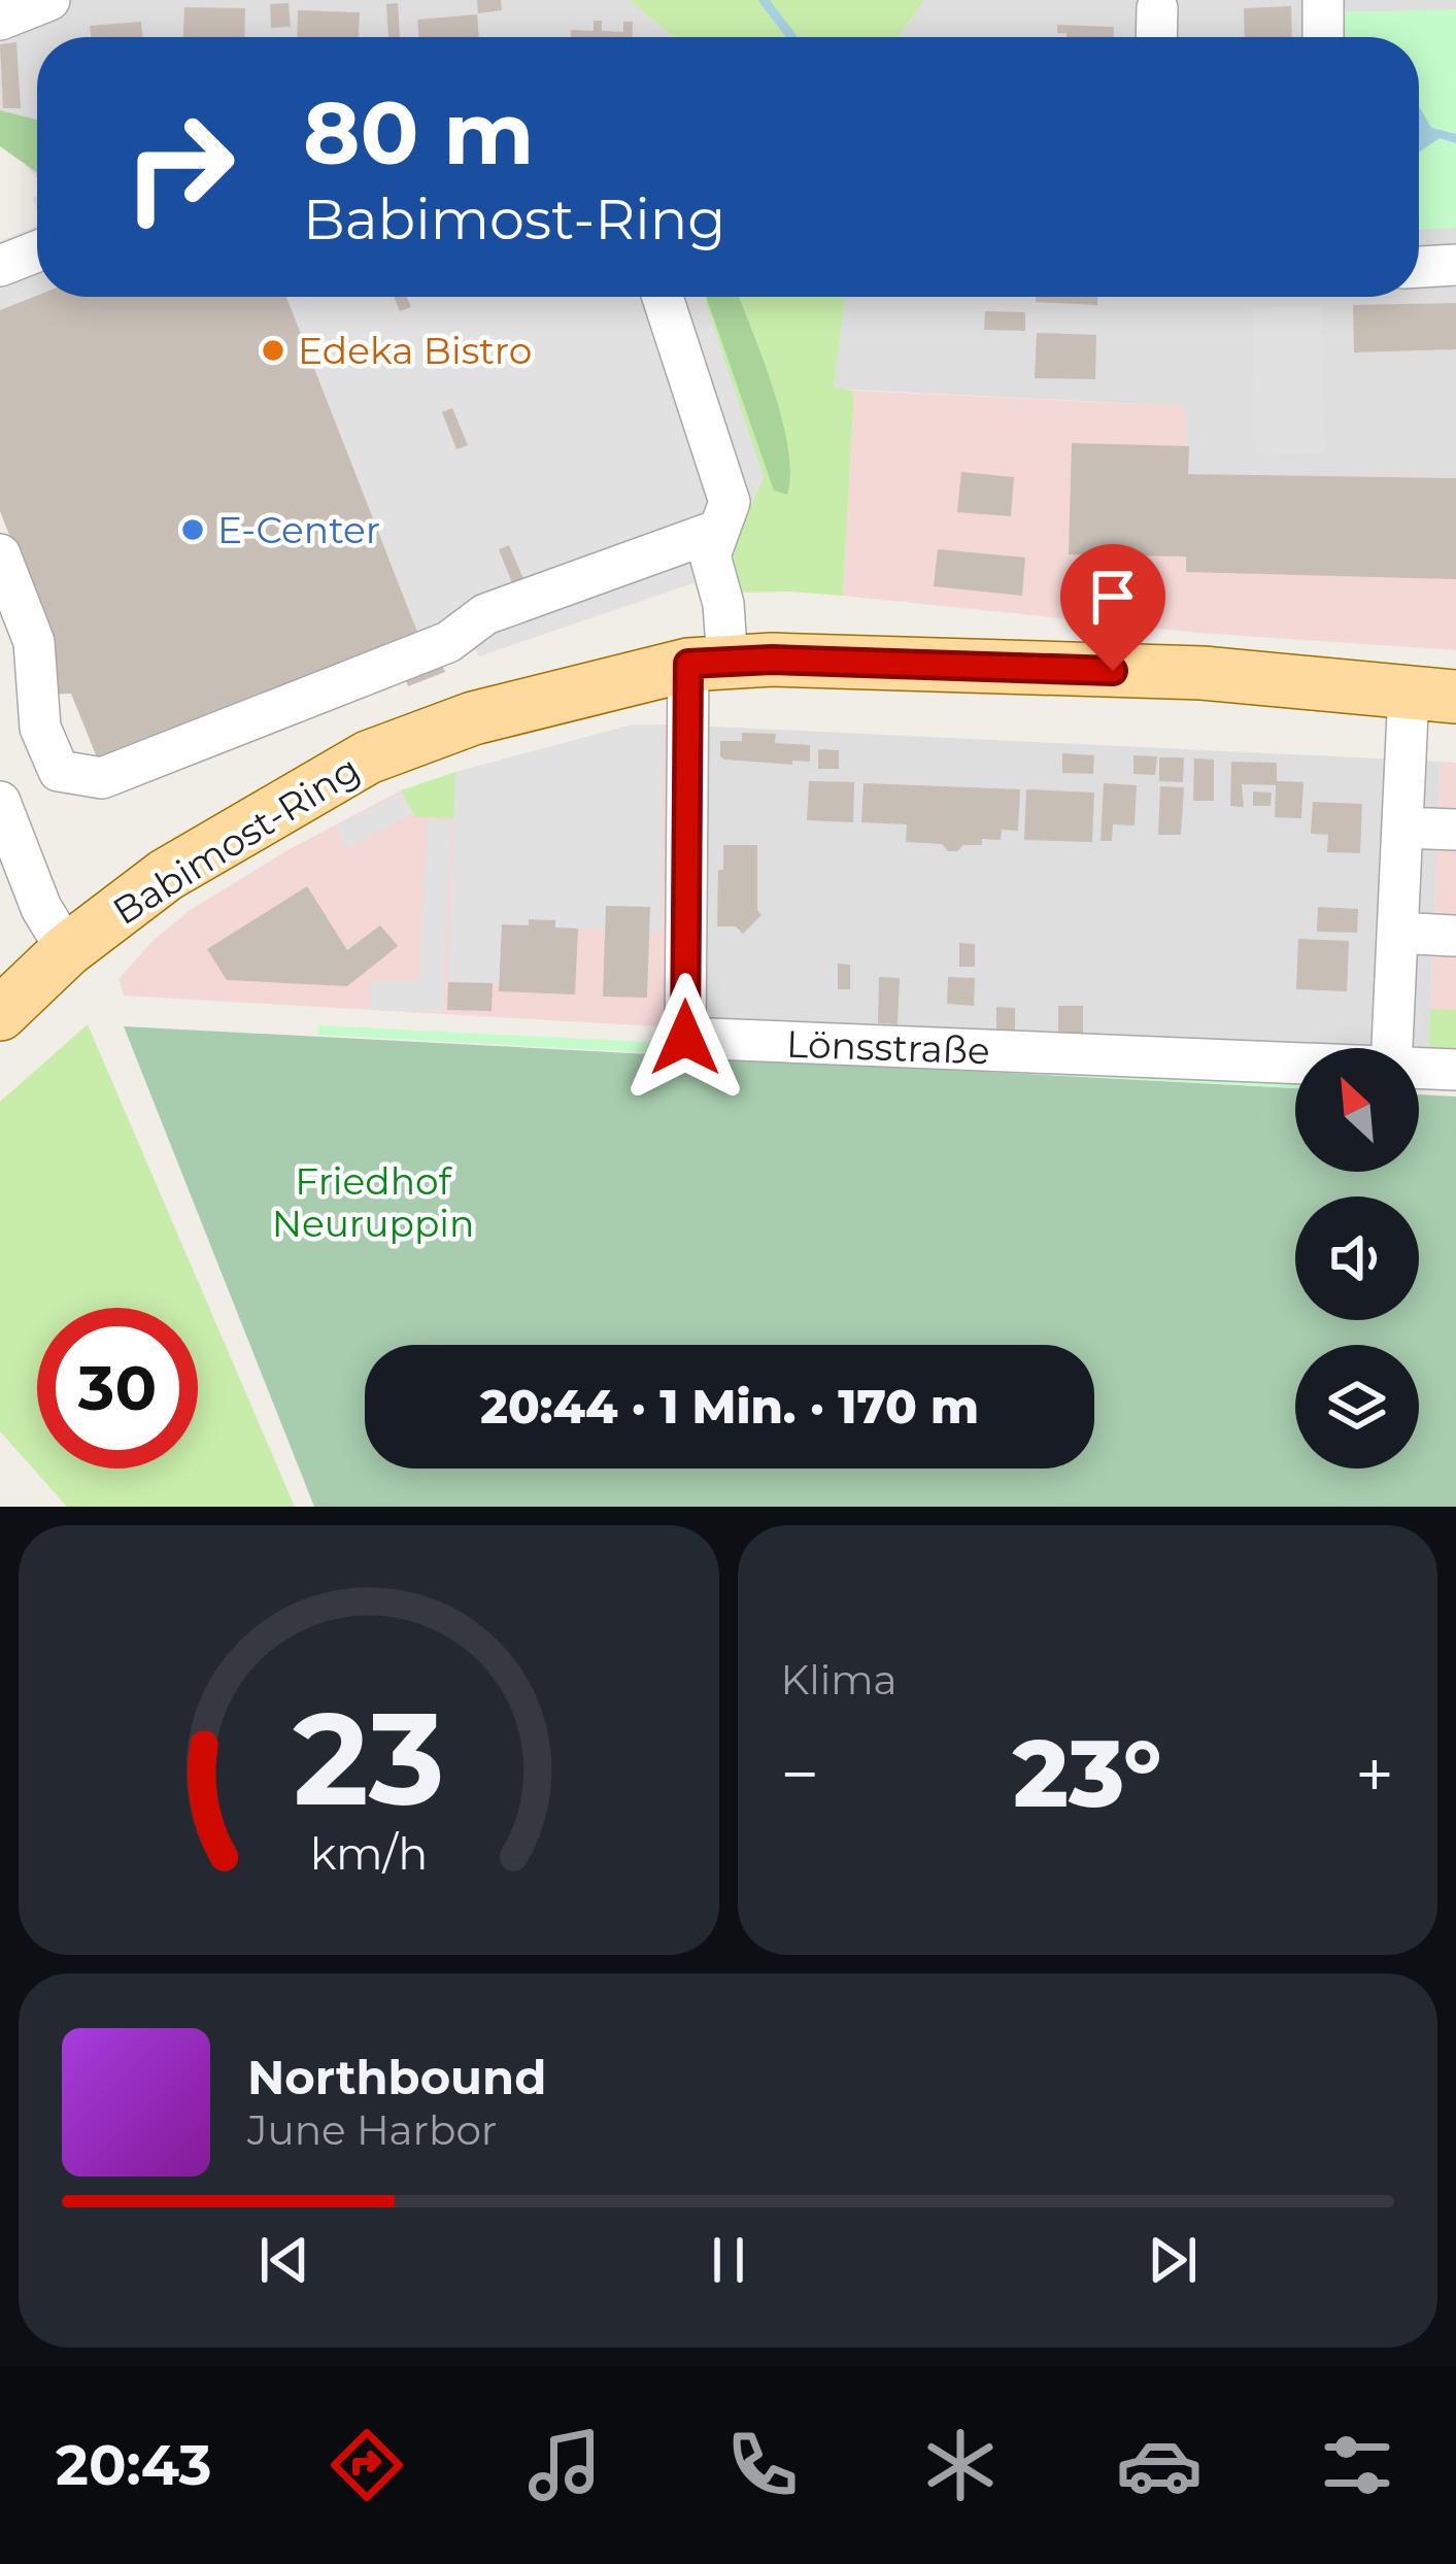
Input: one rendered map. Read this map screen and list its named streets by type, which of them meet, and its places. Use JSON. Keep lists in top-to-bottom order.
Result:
{
  "streets": {
    "main road": ["Babimost-Ring"],
    "street": ["Lönsstraße"]
  },
  "crossings": [
    ["Babimost-Ring", "Lönsstraße"]
  ],
  "parks": ["Friedhof Neuruppin"],
  "places": ["Edeka Bistro", "E-Center"],
  "north": "top left",
  "page": {
    "turn": ["80 m", "Babimost-Ring"],
    "limit": "30",
    "trip": "20:44 · 1 Min. · 170 m",
    "tile": "Klima",
    "heat": ["−", "23°", "+"],
    "song": ["Northbound", "June Harbor"],
    "tabs": "20:43",
    "gauge": ["23", "km/h"]
  }
}
